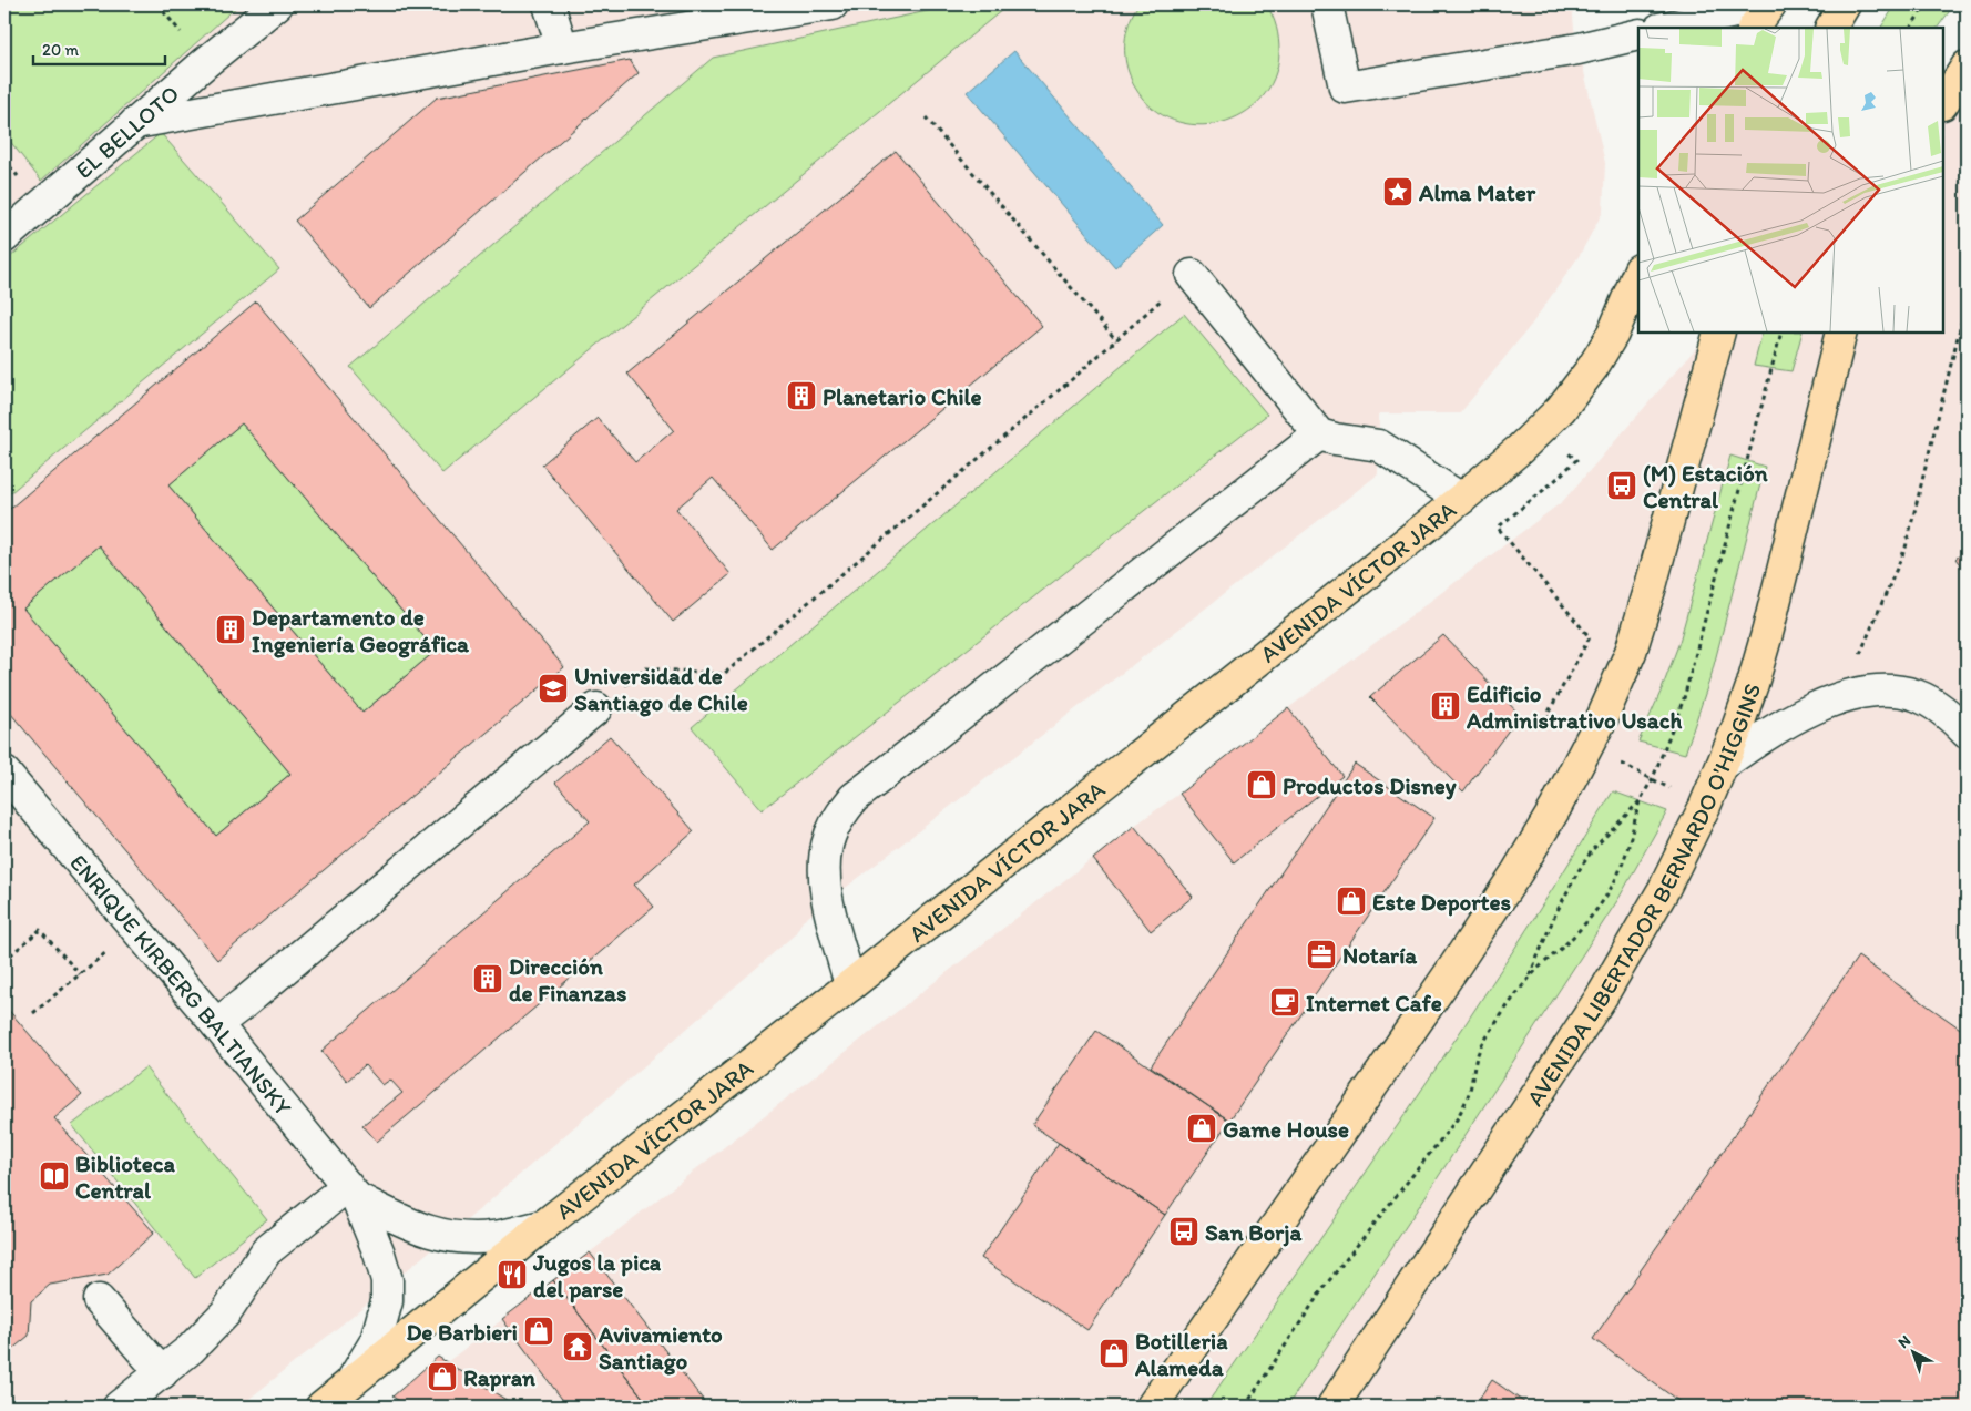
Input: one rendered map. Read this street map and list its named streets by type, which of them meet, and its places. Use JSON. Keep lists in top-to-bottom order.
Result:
{
  "streets": {
    "main road": ["AVENIDA VÍCTOR JARA", "AVENIDA LIBERTADOR BERNARDO O'HIGGINS"],
    "street": ["EL BELLOTO", "ENRIQUE KIRBERG BALTIANSKY"]
  },
  "crossings": [
    ["AVENIDA VÍCTOR JARA", "ENRIQUE KIRBERG BALTIANSKY"]
  ],
  "places": {
    "place": ["Alma Mater"],
    "building": [
      "Planetario Chile",
      "Departamento de Ingeniería Geográfica",
      "Edificio Administrativo Usach",
      "Dirección de Finanzas"
    ],
    "bus stop": ["(M) Estación Central", "San Borja"],
    "school or university": ["Universidad de Santiago de Chile"],
    "shop": [
      "Productos Disney",
      "Este Deportes",
      "Game House",
      "De Barbieri",
      "Botilleria Alameda",
      "Rapran"
    ],
    "office": ["Notaría"],
    "cafe": ["Internet Cafe"],
    "library": ["Biblioteca Central"],
    "restaurant": ["Jugos la pica del parse"],
    "temple": ["Avivamiento Santiago"]
  },
  "scale_bar": "20 m",
  "north": "top left"
}
